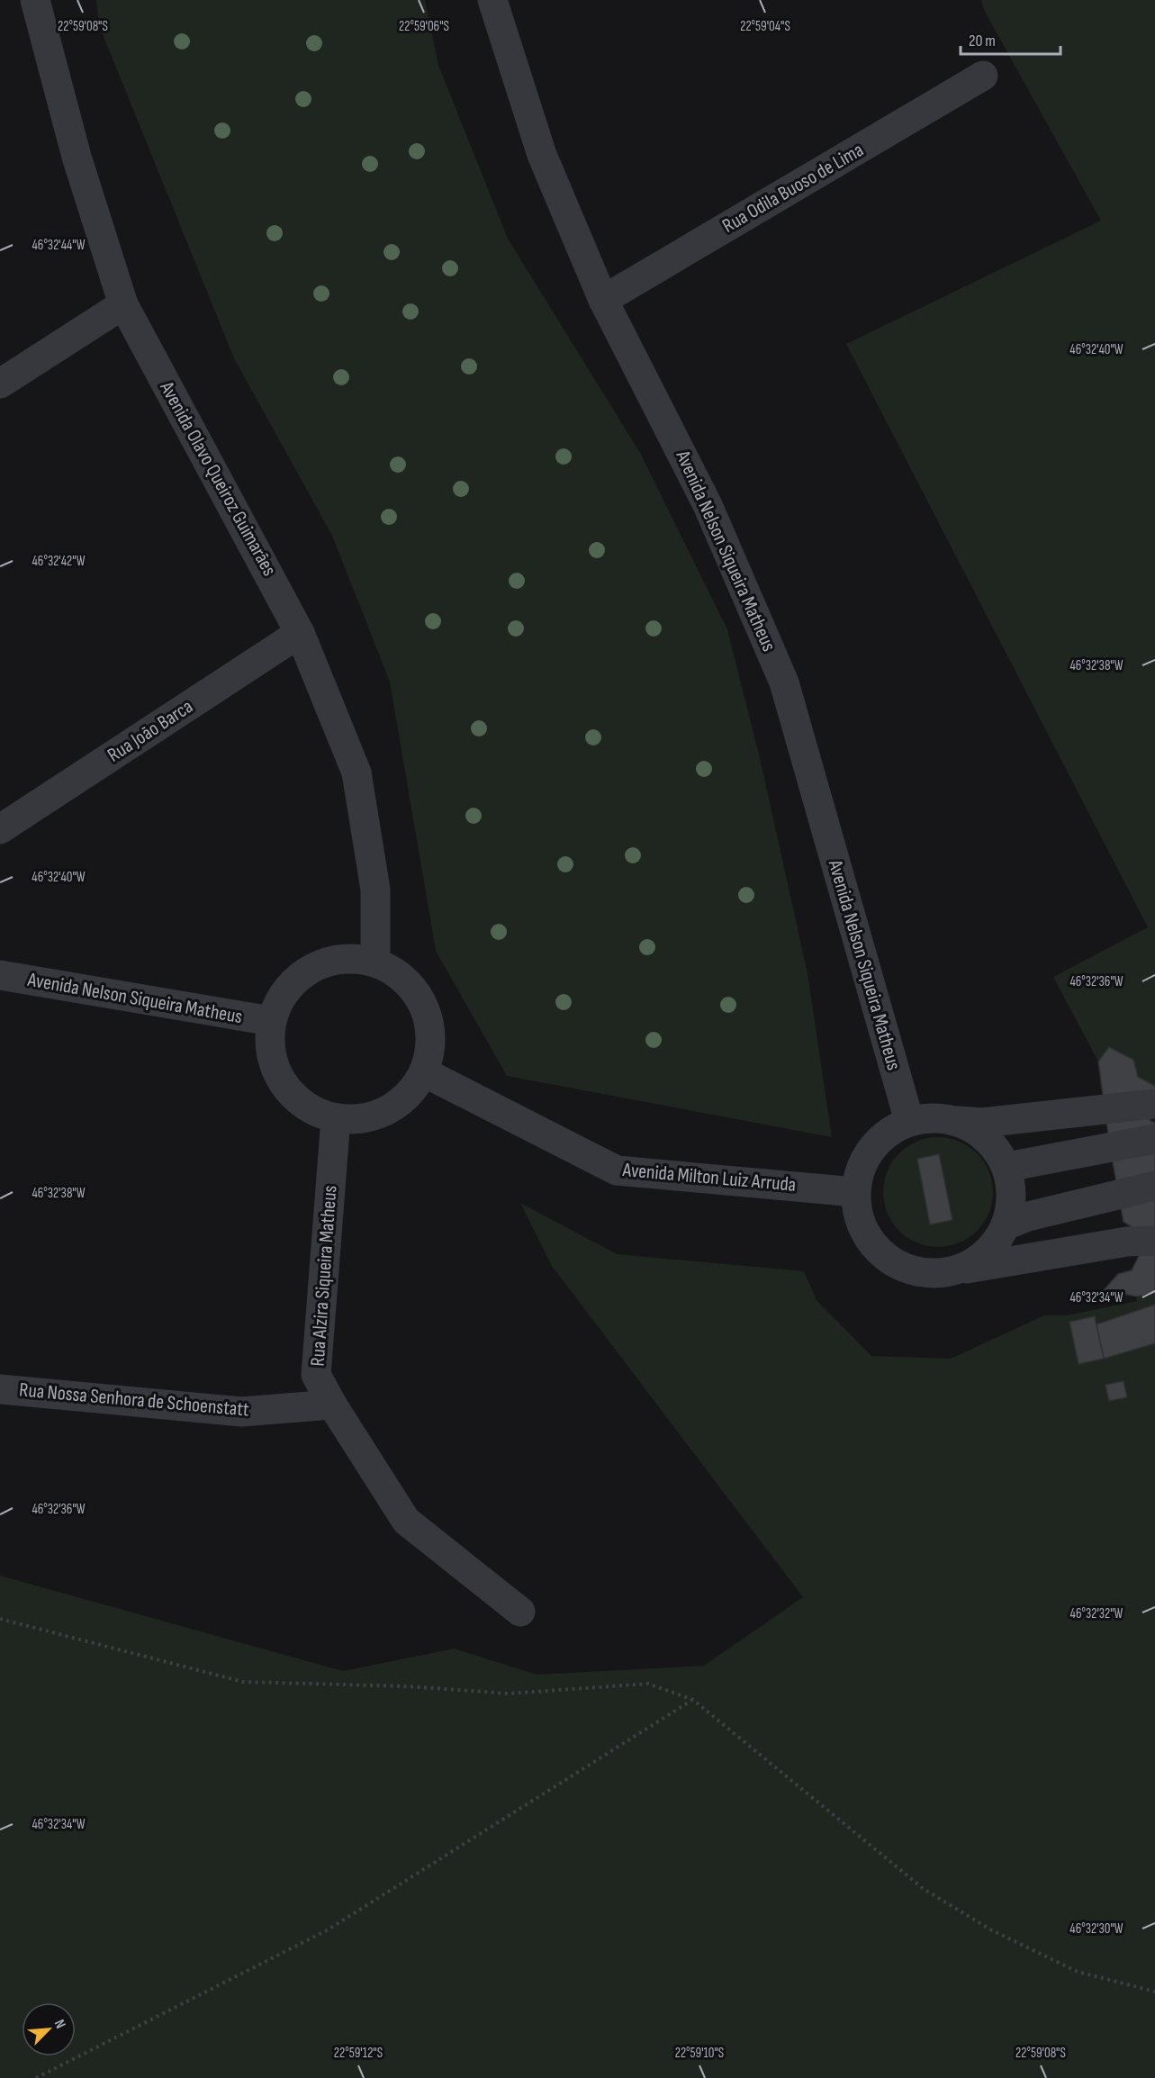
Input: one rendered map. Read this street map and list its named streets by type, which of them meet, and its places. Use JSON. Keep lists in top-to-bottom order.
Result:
{
  "streets": {
    "street": [
      "Rua Odila Buoso de Lima",
      "Avenida Olavo Queiroz Guimarães",
      "Avenida Nelson Siqueira Matheus",
      "Rua João Barca",
      "Avenida Milton Luiz Arruda",
      "Rua Alzira Siqueira Matheus",
      "Rua Nossa Senhora de Schoenstatt"
    ]
  },
  "crossings": [
    ["Rua Odila Buoso de Lima", "Avenida Nelson Siqueira Matheus"],
    ["Avenida Olavo Queiroz Guimarães", "Avenida Nelson Siqueira Matheus"],
    ["Avenida Olavo Queiroz Guimarães", "Rua João Barca"],
    ["Avenida Olavo Queiroz Guimarães", "Avenida Milton Luiz Arruda"],
    ["Avenida Olavo Queiroz Guimarães", "Rua Alzira Siqueira Matheus"],
    ["Avenida Nelson Siqueira Matheus", "Avenida Milton Luiz Arruda"],
    ["Avenida Nelson Siqueira Matheus", "Rua Alzira Siqueira Matheus"],
    ["Avenida Milton Luiz Arruda", "Rua Alzira Siqueira Matheus"],
    ["Rua Alzira Siqueira Matheus", "Rua Nossa Senhora de Schoenstatt"]
  ],
  "scale_bar": "20 m",
  "north": "top right",
  "coordinates": [
    "22°59'08\"S",
    "22°59'06\"S",
    "22°59'04\"S",
    "46°32'44\"W",
    "46°32'40\"W",
    "46°32'42\"W",
    "46°32'38\"W",
    "46°32'36\"W",
    "46°32'34\"W",
    "46°32'32\"W",
    "46°32'30\"W",
    "22°59'12\"S",
    "22°59'10\"S"
  ]
}
